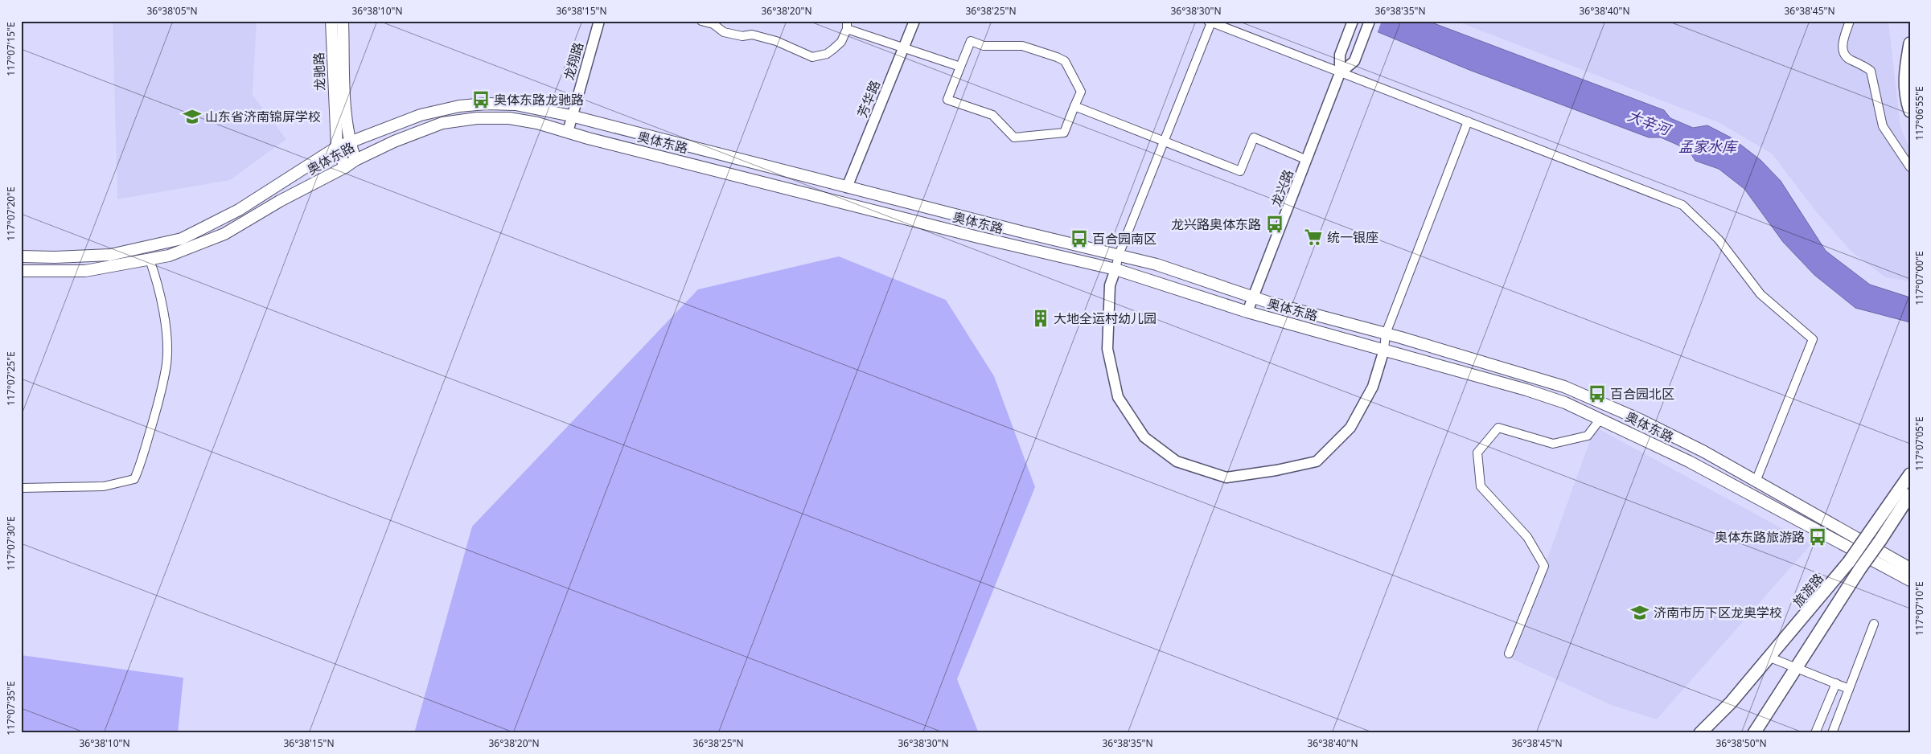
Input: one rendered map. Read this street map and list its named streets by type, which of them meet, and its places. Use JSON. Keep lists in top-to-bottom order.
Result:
{
  "streets": {
    "main road": ["龙驰路", "奥体东路", "旅游路"],
    "street": ["龙翔路", "芳华路", "龙兴路"]
  },
  "crossings": [
    ["龙翔路", "奥体东路"],
    ["龙驰路", "奥体东路"],
    ["奥体东路", "龙兴路"]
  ],
  "water": ["大辛河", "孟家水库"],
  "places": {
    "bus stop": [
      "奥体东路龙驰路",
      "龙兴路奥体东路",
      "百合园南区",
      "百合园北区",
      "奥体东路旅游路"
    ],
    "school or university": ["山东省济南锦屏学校", "济南市历下区龙奥学校"],
    "supermarket": ["统一银座"],
    "building": ["大地全运村幼儿园"]
  },
  "coordinates": [
    "36°38'05\"N",
    "36°38'10\"N",
    "36°38'15\"N",
    "36°38'20\"N",
    "36°38'25\"N",
    "36°38'30\"N",
    "36°38'35\"N",
    "36°38'40\"N",
    "36°38'45\"N",
    "117°07'15\"E",
    "117°06'55\"E",
    "117°07'20\"E",
    "117°07'00\"E",
    "117°07'25\"E",
    "117°07'05\"E",
    "117°07'30\"E",
    "117°07'10\"E",
    "117°07'35\"E",
    "36°38'50\"N"
  ]
}
